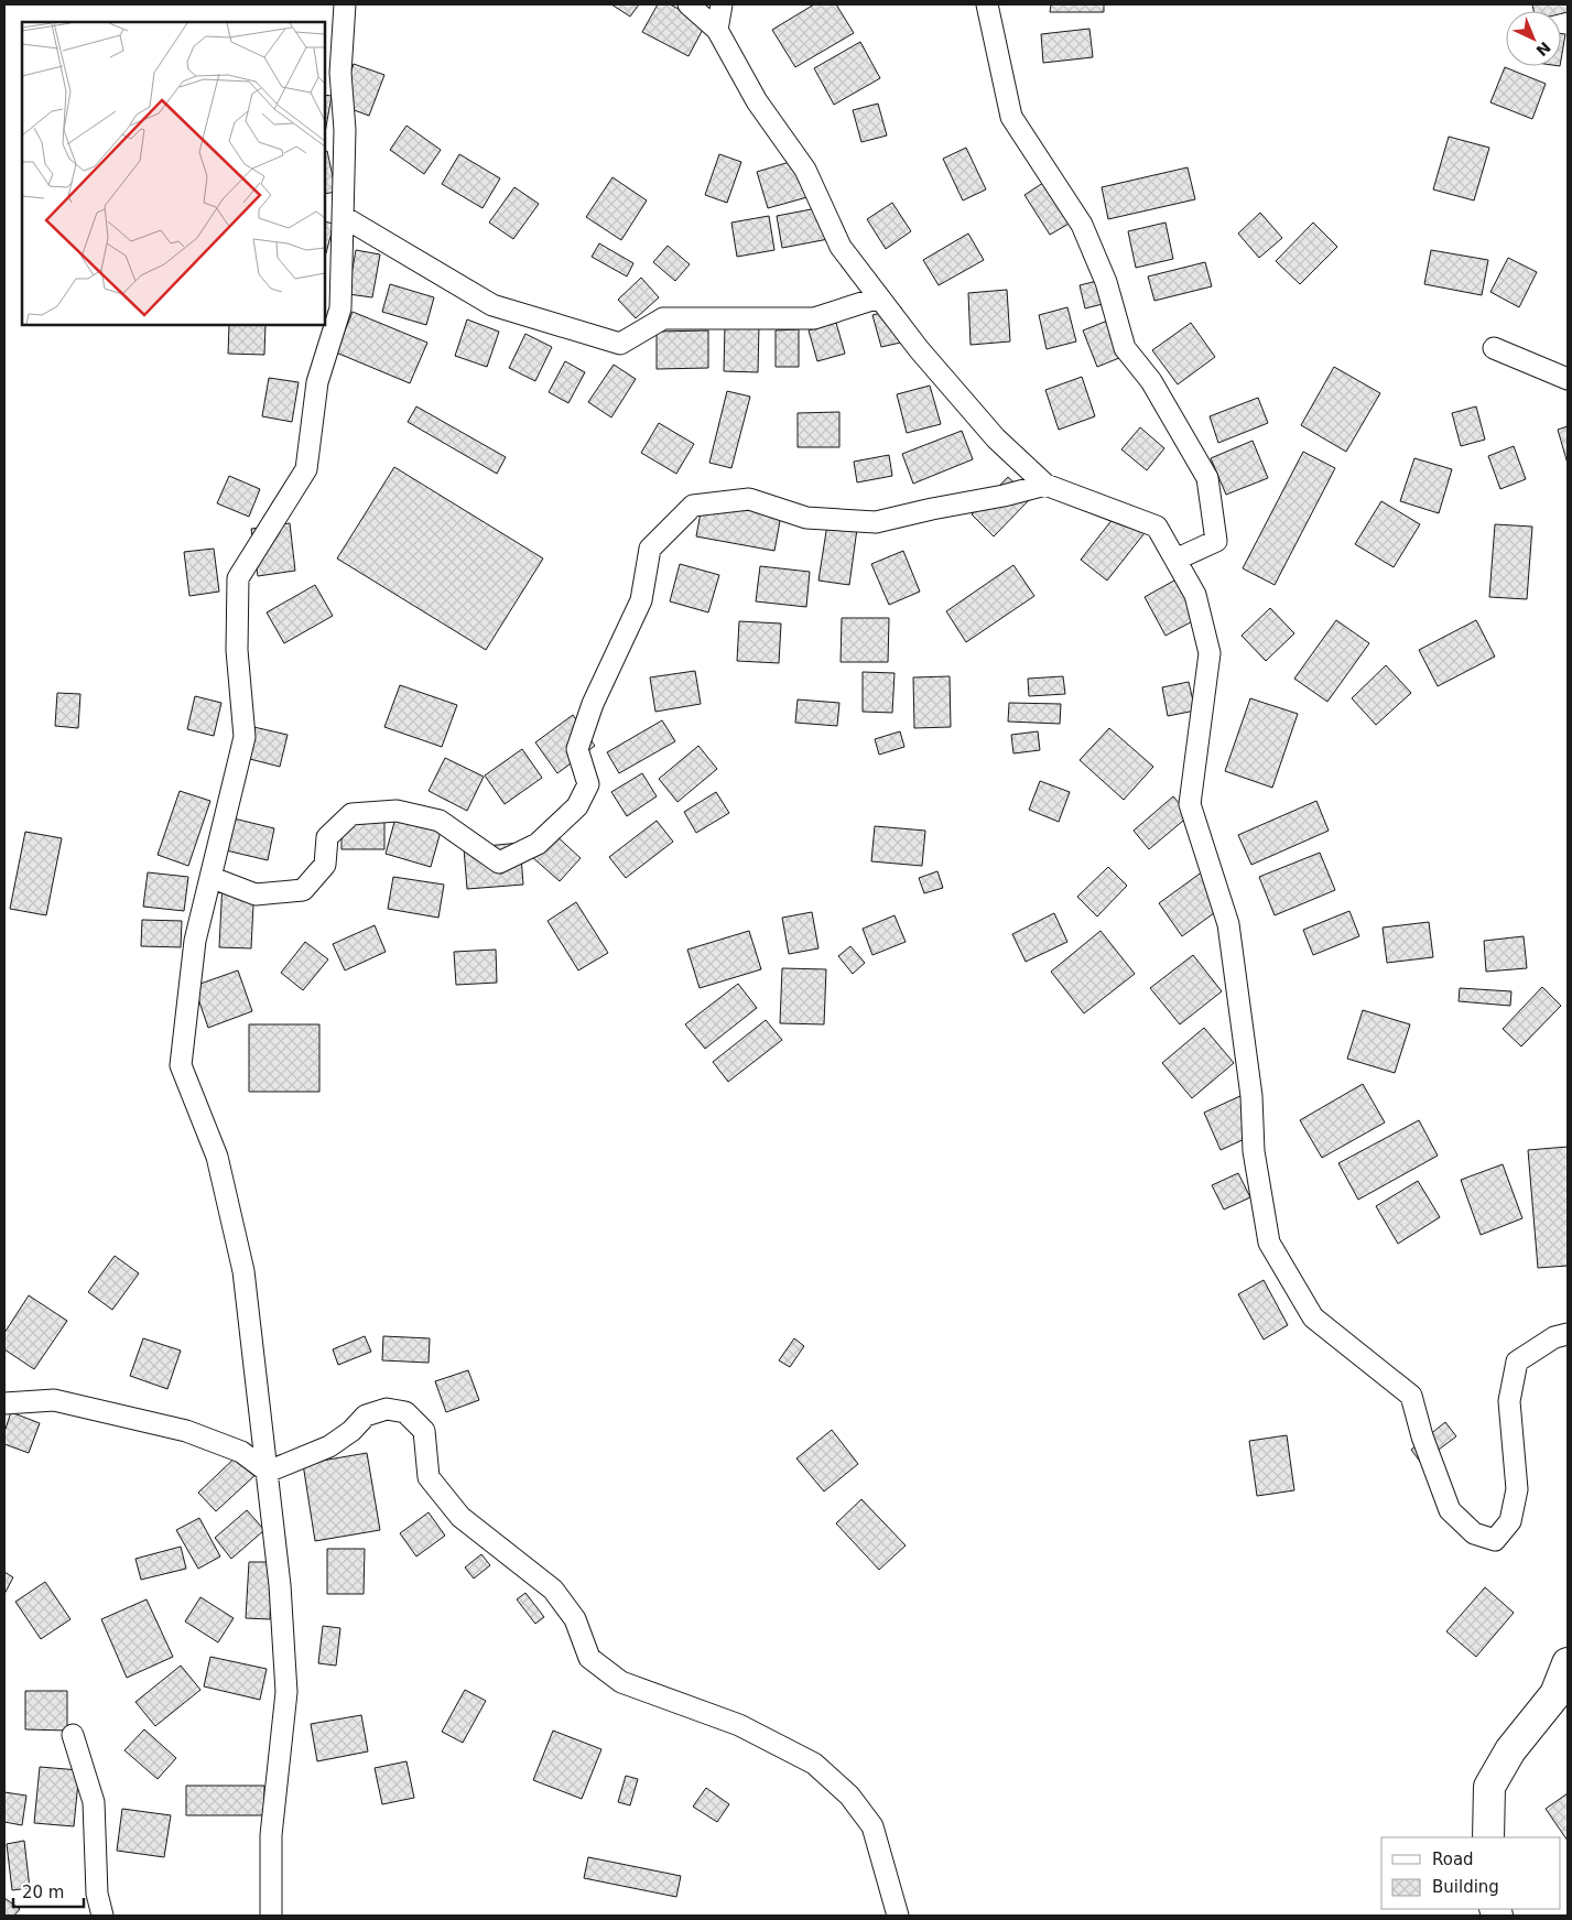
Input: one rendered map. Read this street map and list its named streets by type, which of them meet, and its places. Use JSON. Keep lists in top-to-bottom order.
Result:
{
  "legend": ["Road", "Building"],
  "scale_bar": "20 m",
  "north": "bottom right"
}
